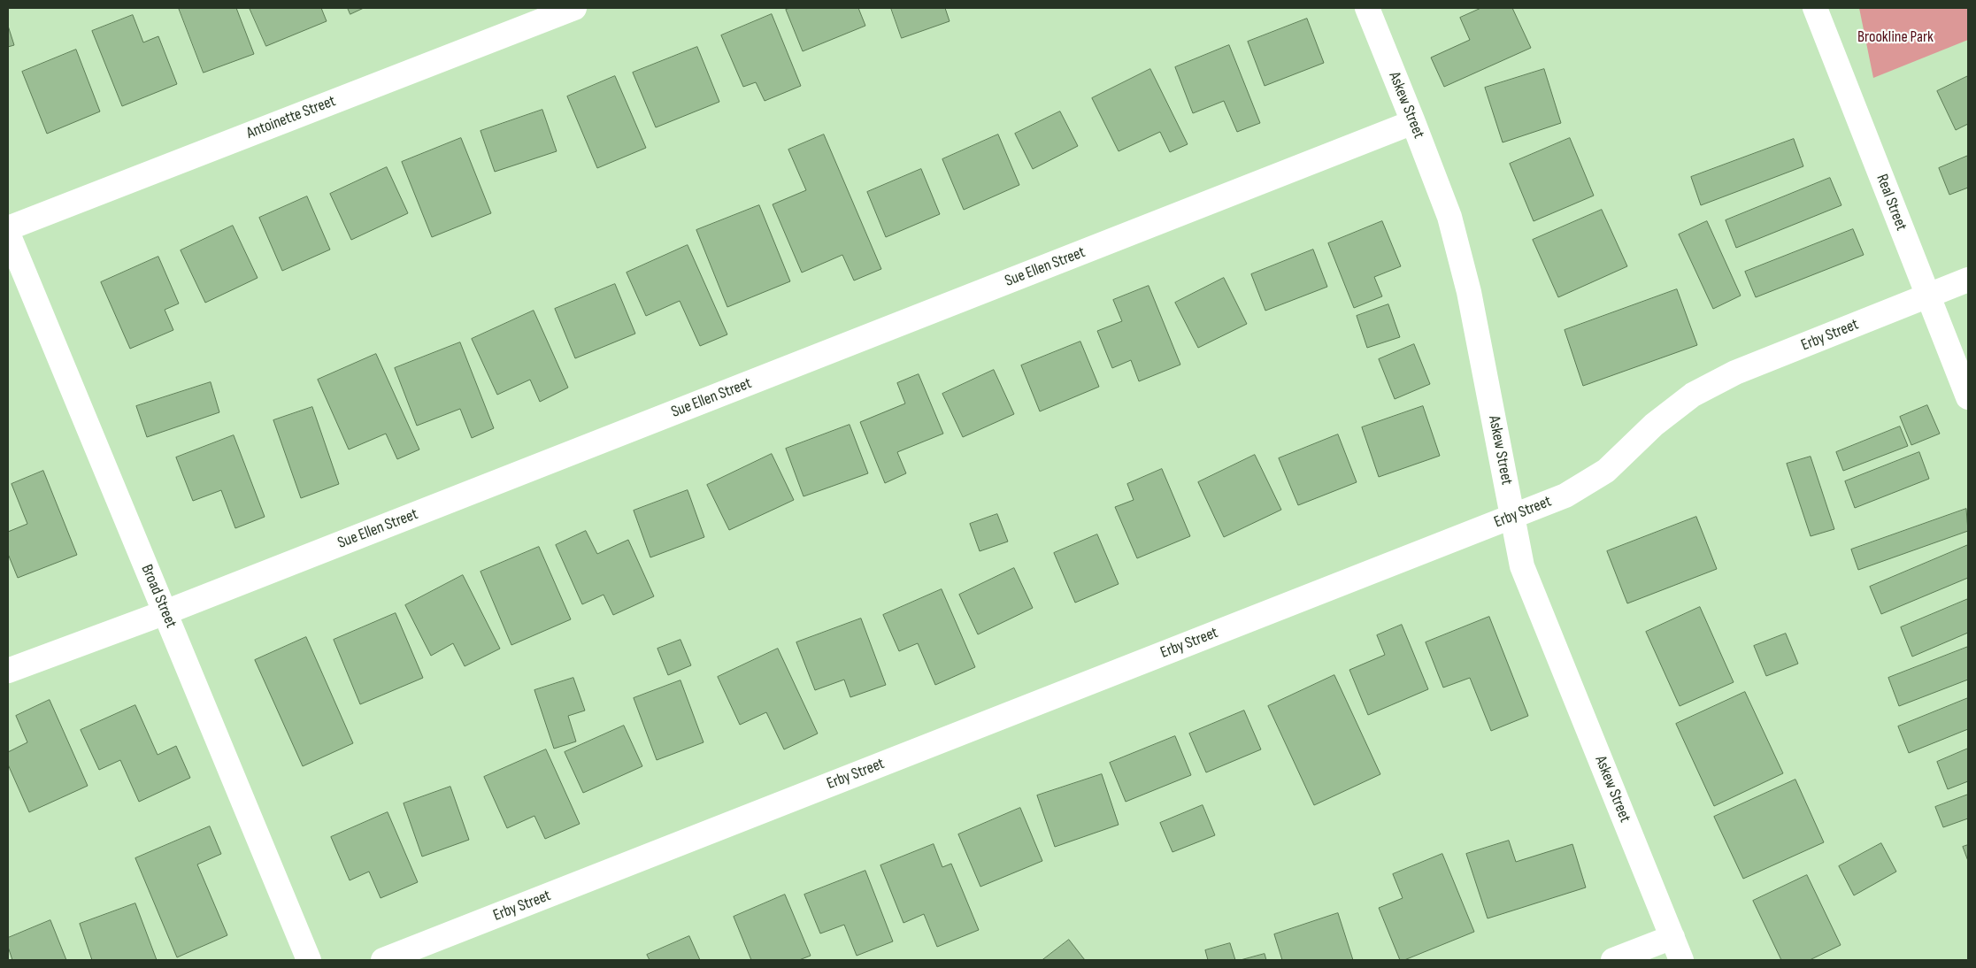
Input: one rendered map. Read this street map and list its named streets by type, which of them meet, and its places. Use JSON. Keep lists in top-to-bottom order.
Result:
{
  "streets": {
    "street": [
      "Askew Street",
      "Antoinette Street",
      "Real Street",
      "Sue Ellen Street",
      "Erby Street",
      "Broad Street"
    ]
  },
  "crossings": [
    ["Askew Street", "Sue Ellen Street"],
    ["Askew Street", "Erby Street"],
    ["Real Street", "Erby Street"],
    ["Sue Ellen Street", "Broad Street"]
  ],
  "parks": ["Brookline Park"]
}
